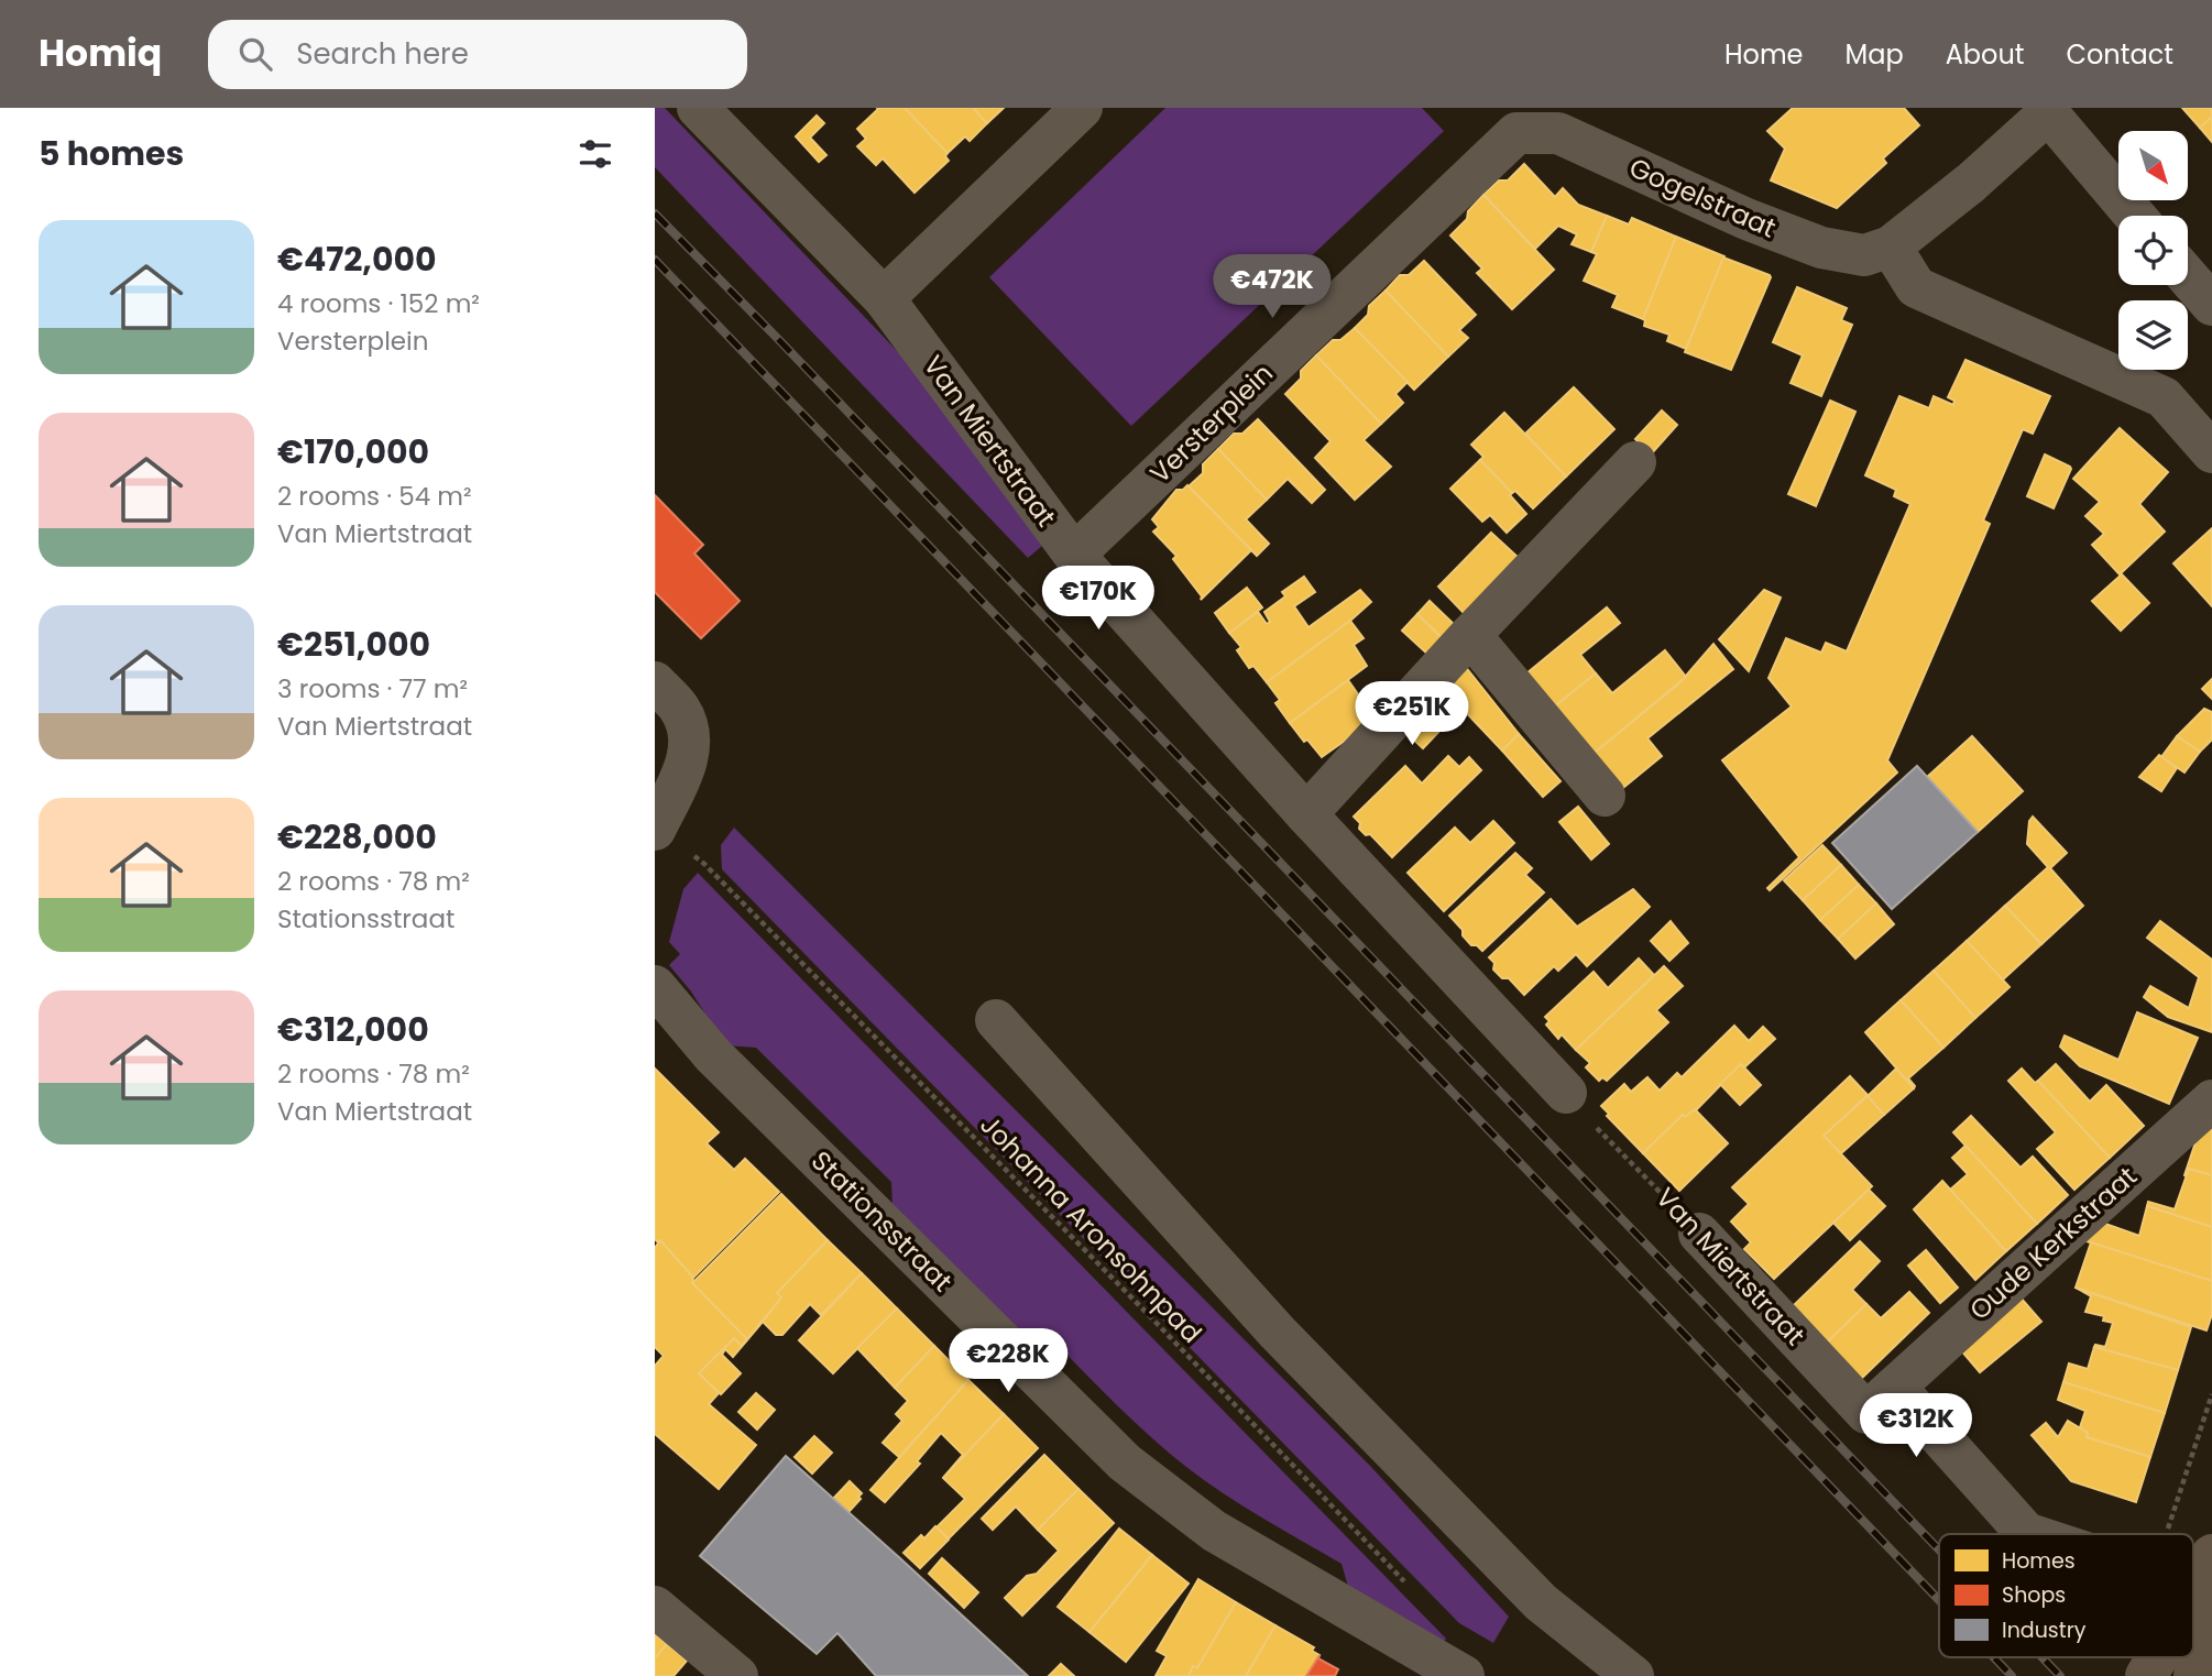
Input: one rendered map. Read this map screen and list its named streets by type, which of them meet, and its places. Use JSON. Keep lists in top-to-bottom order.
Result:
{
  "streets": {
    "street": [
      "Gogelstraat",
      "Versterplein",
      "Van Miertstraat",
      "Stationsstraat",
      "Oude Kerkstraat"
    ],
    "path": ["Johanna Aronsohnpad"]
  },
  "crossings": [
    ["Gogelstraat", "Versterplein"],
    ["Versterplein", "Van Miertstraat"],
    ["Van Miertstraat", "Oude Kerkstraat"]
  ],
  "legend": ["Homes", "Shops", "Industry"],
  "north": "bottom right",
  "page": {
    "header": "Homiq",
    "search": "Search here",
    "nav": [
      "Home",
      "Map",
      "About",
      "Contact"
    ],
    "heading": "5 homes",
    "list": [
      {
        "name": "€472,000",
        "note": "4 rooms · 152 m² · Versterplein"
      },
      {
        "name": "€170,000",
        "note": "2 rooms · 54 m² · Van Miertstraat"
      },
      {
        "name": "€251,000",
        "note": "3 rooms · 77 m² · Van Miertstraat"
      },
      {
        "name": "€228,000",
        "note": "2 rooms · 78 m² · Stationsstraat"
      },
      {
        "name": "€312,000",
        "note": "2 rooms · 78 m² · Van Miertstraat"
      }
    ],
    "price": [
      "€472K",
      "€170K",
      "€251K",
      "€228K",
      "€312K"
    ]
  }
}
